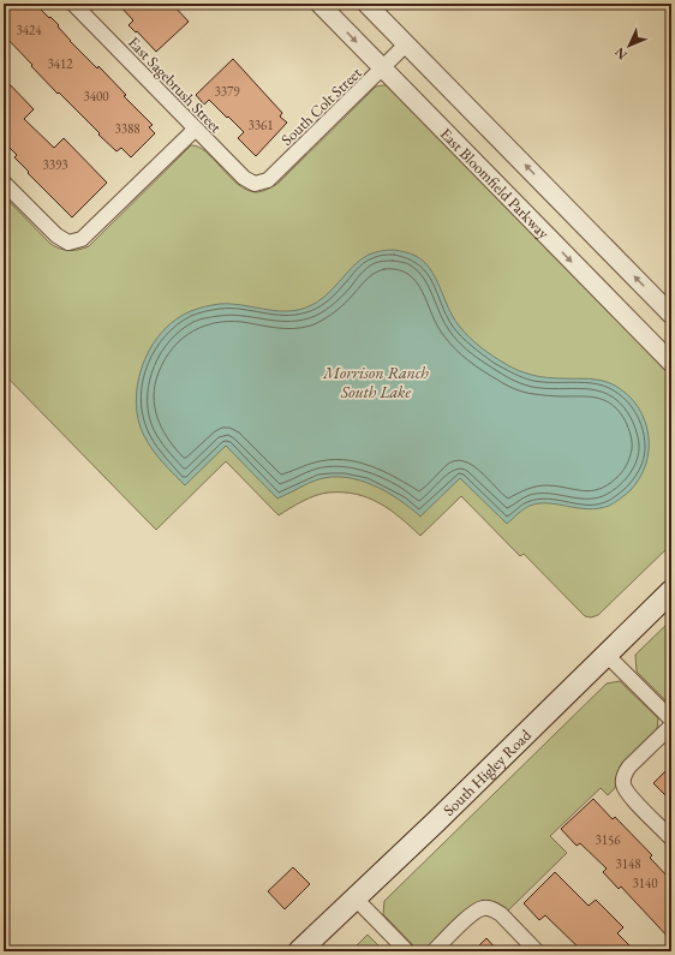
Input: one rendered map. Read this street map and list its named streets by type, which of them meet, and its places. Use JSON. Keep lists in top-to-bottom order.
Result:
{
  "streets": {
    "main road": ["South Higley Road"],
    "street": ["East Sagebrush Street", "South Colt Street", "East Bloomfield Parkway"]
  },
  "crossings": [
    ["East Sagebrush Street", "South Colt Street"],
    ["South Colt Street", "East Bloomfield Parkway"]
  ],
  "water": ["Morrison Ranch South Lake"],
  "house_numbers": [
    "3424",
    "3412",
    "3379",
    "3400",
    "3361",
    "3388",
    "3393",
    "3156",
    "3148",
    "3140"
  ],
  "north": "bottom left"
}
